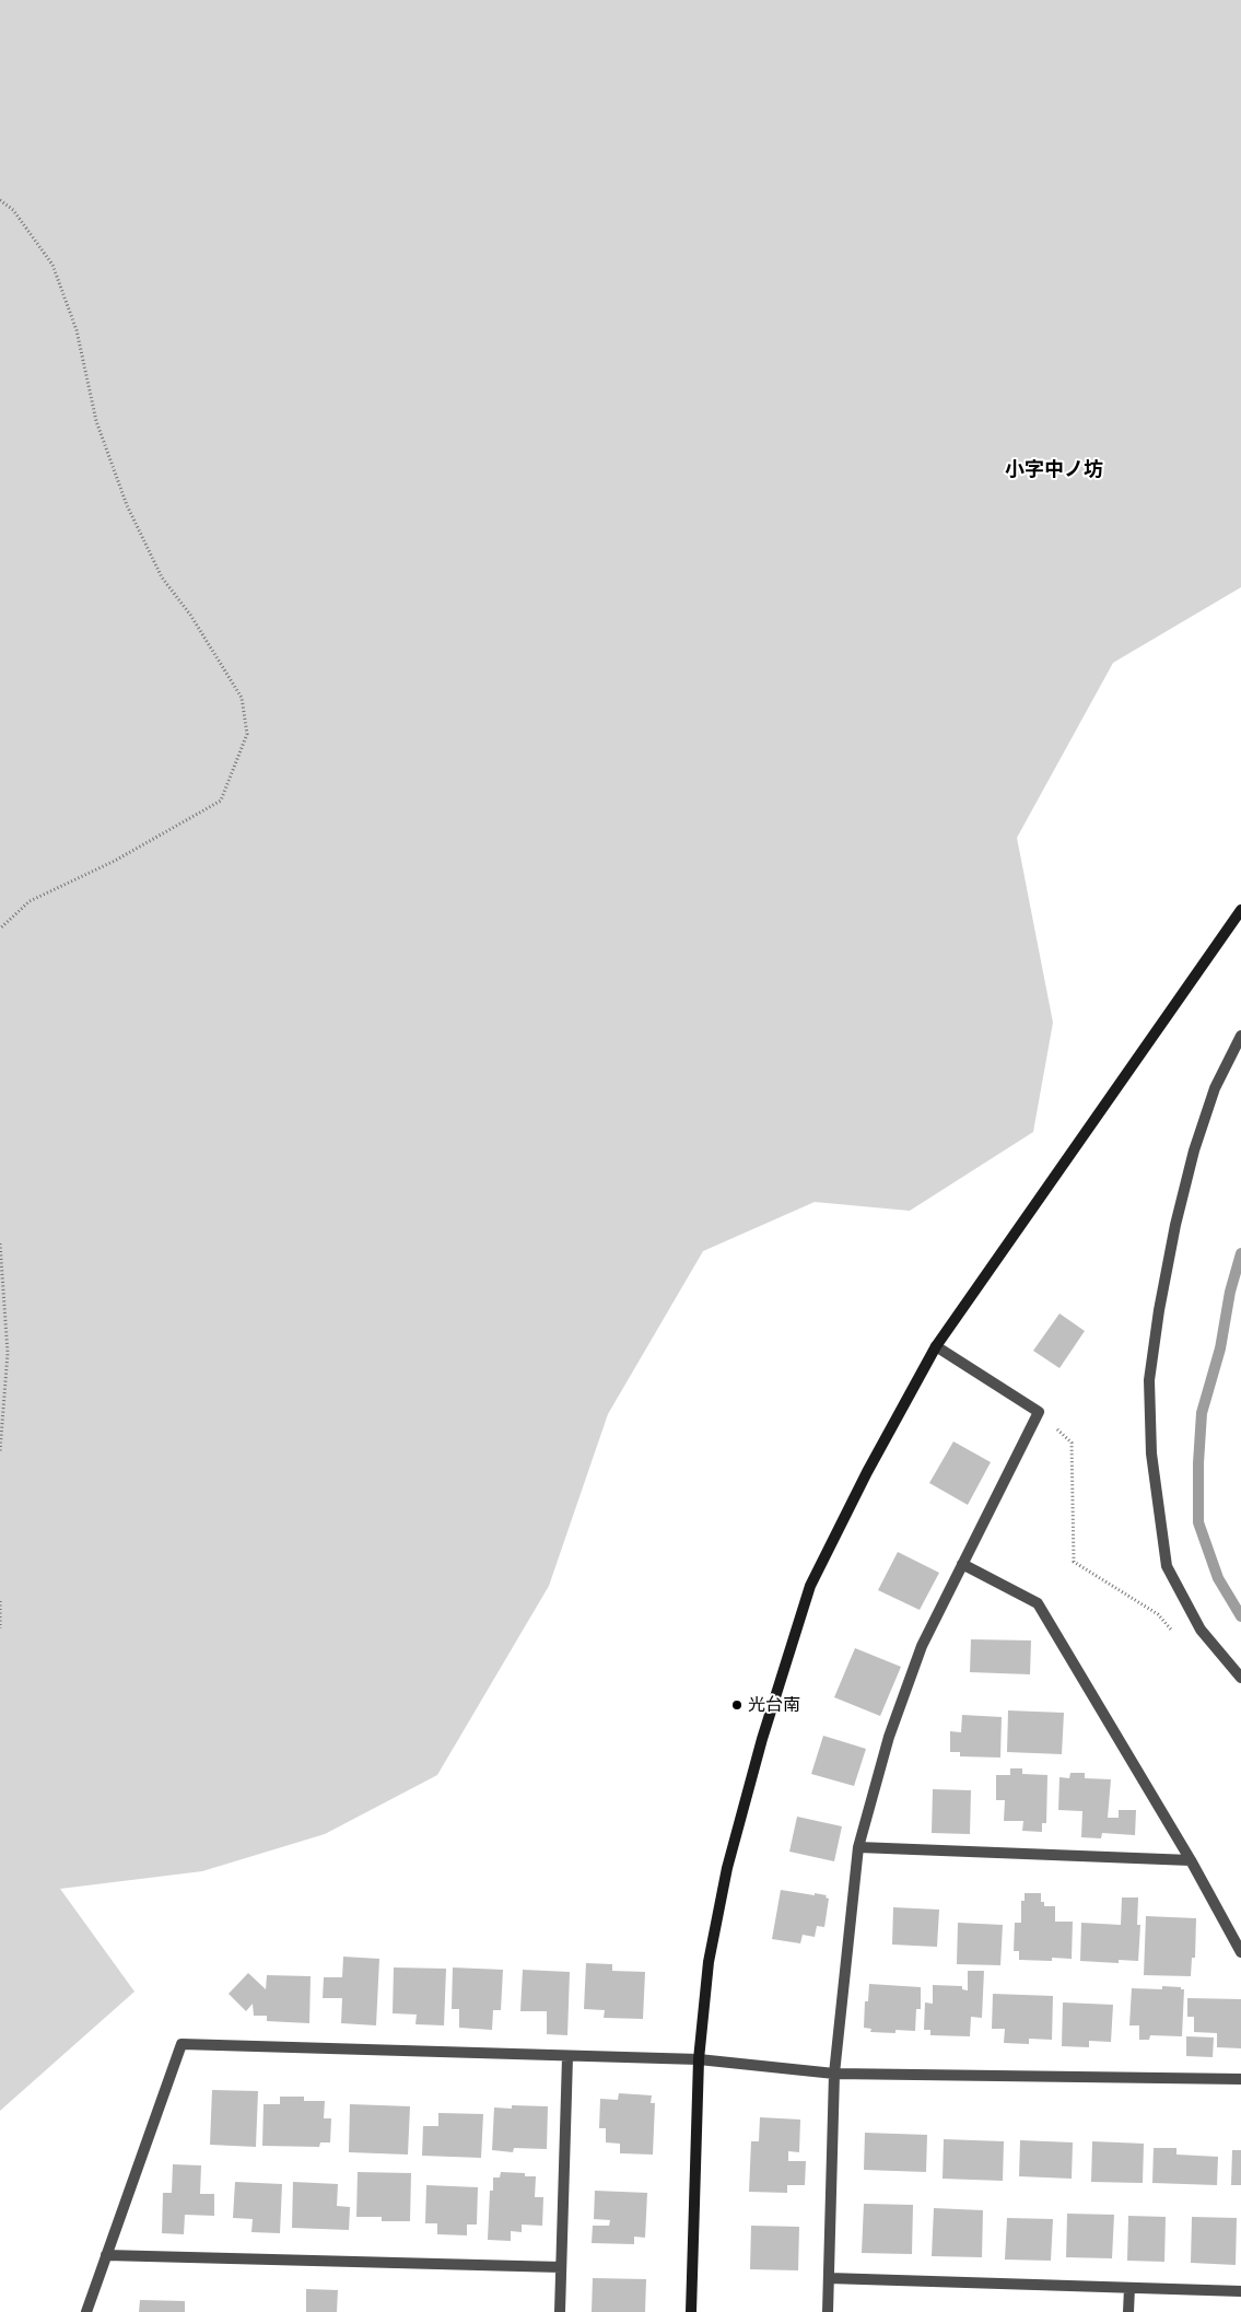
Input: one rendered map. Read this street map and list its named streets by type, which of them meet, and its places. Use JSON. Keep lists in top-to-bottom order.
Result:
{
  "districts": ["小字中ノ坊"],
  "places": ["光台南"]
}
